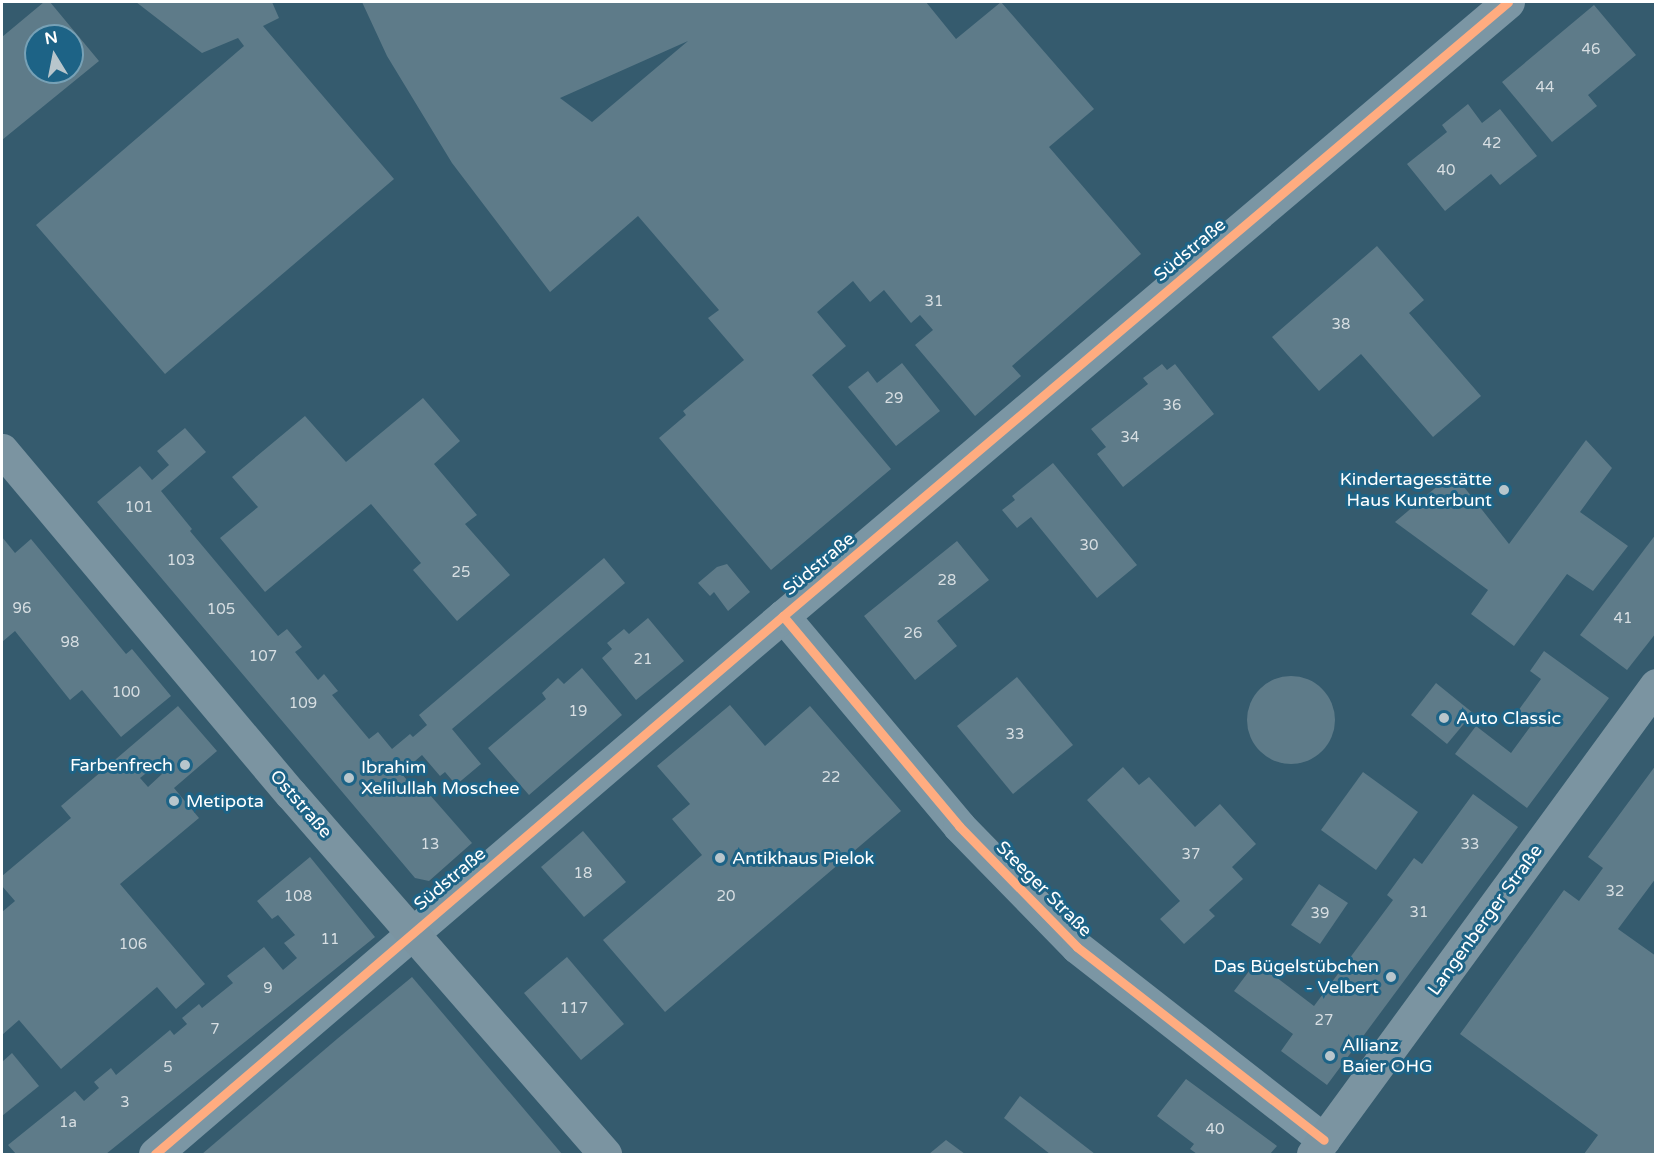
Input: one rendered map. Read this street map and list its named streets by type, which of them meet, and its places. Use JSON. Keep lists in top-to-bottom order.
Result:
{
  "streets": {
    "main road": ["Oststraße", "Langenberger Straße"],
    "street": ["Südstraße", "Steeger Straße"]
  },
  "crossings": [
    ["Südstraße", "Oststraße"],
    ["Südstraße", "Steeger Straße"],
    ["Steeger Straße", "Langenberger Straße"]
  ],
  "places": [
    "Kindertagesstätte Haus Kunterbunt",
    "Auto Classic",
    "Farbenfrech",
    "Ibrahim Xelilullah Moschee",
    "Metipota",
    "Antikhaus Pielok",
    "Das Bügelstübchen - Velbert",
    "Allianz Baier OHG"
  ],
  "house_numbers": [
    "46",
    "44",
    "42",
    "40",
    "31",
    "38",
    "29",
    "36",
    "34",
    "101",
    "30",
    "103",
    "25",
    "28",
    "96",
    "105",
    "41",
    "26",
    "98",
    "107",
    "21",
    "100",
    "109",
    "19",
    "33",
    "22",
    "13",
    "33",
    "37",
    "18",
    "32",
    "108",
    "20",
    "31",
    "39",
    "11",
    "106",
    "9",
    "117",
    "27",
    "7",
    "5",
    "3",
    "1a",
    "40"
  ],
  "north": "top"
}
